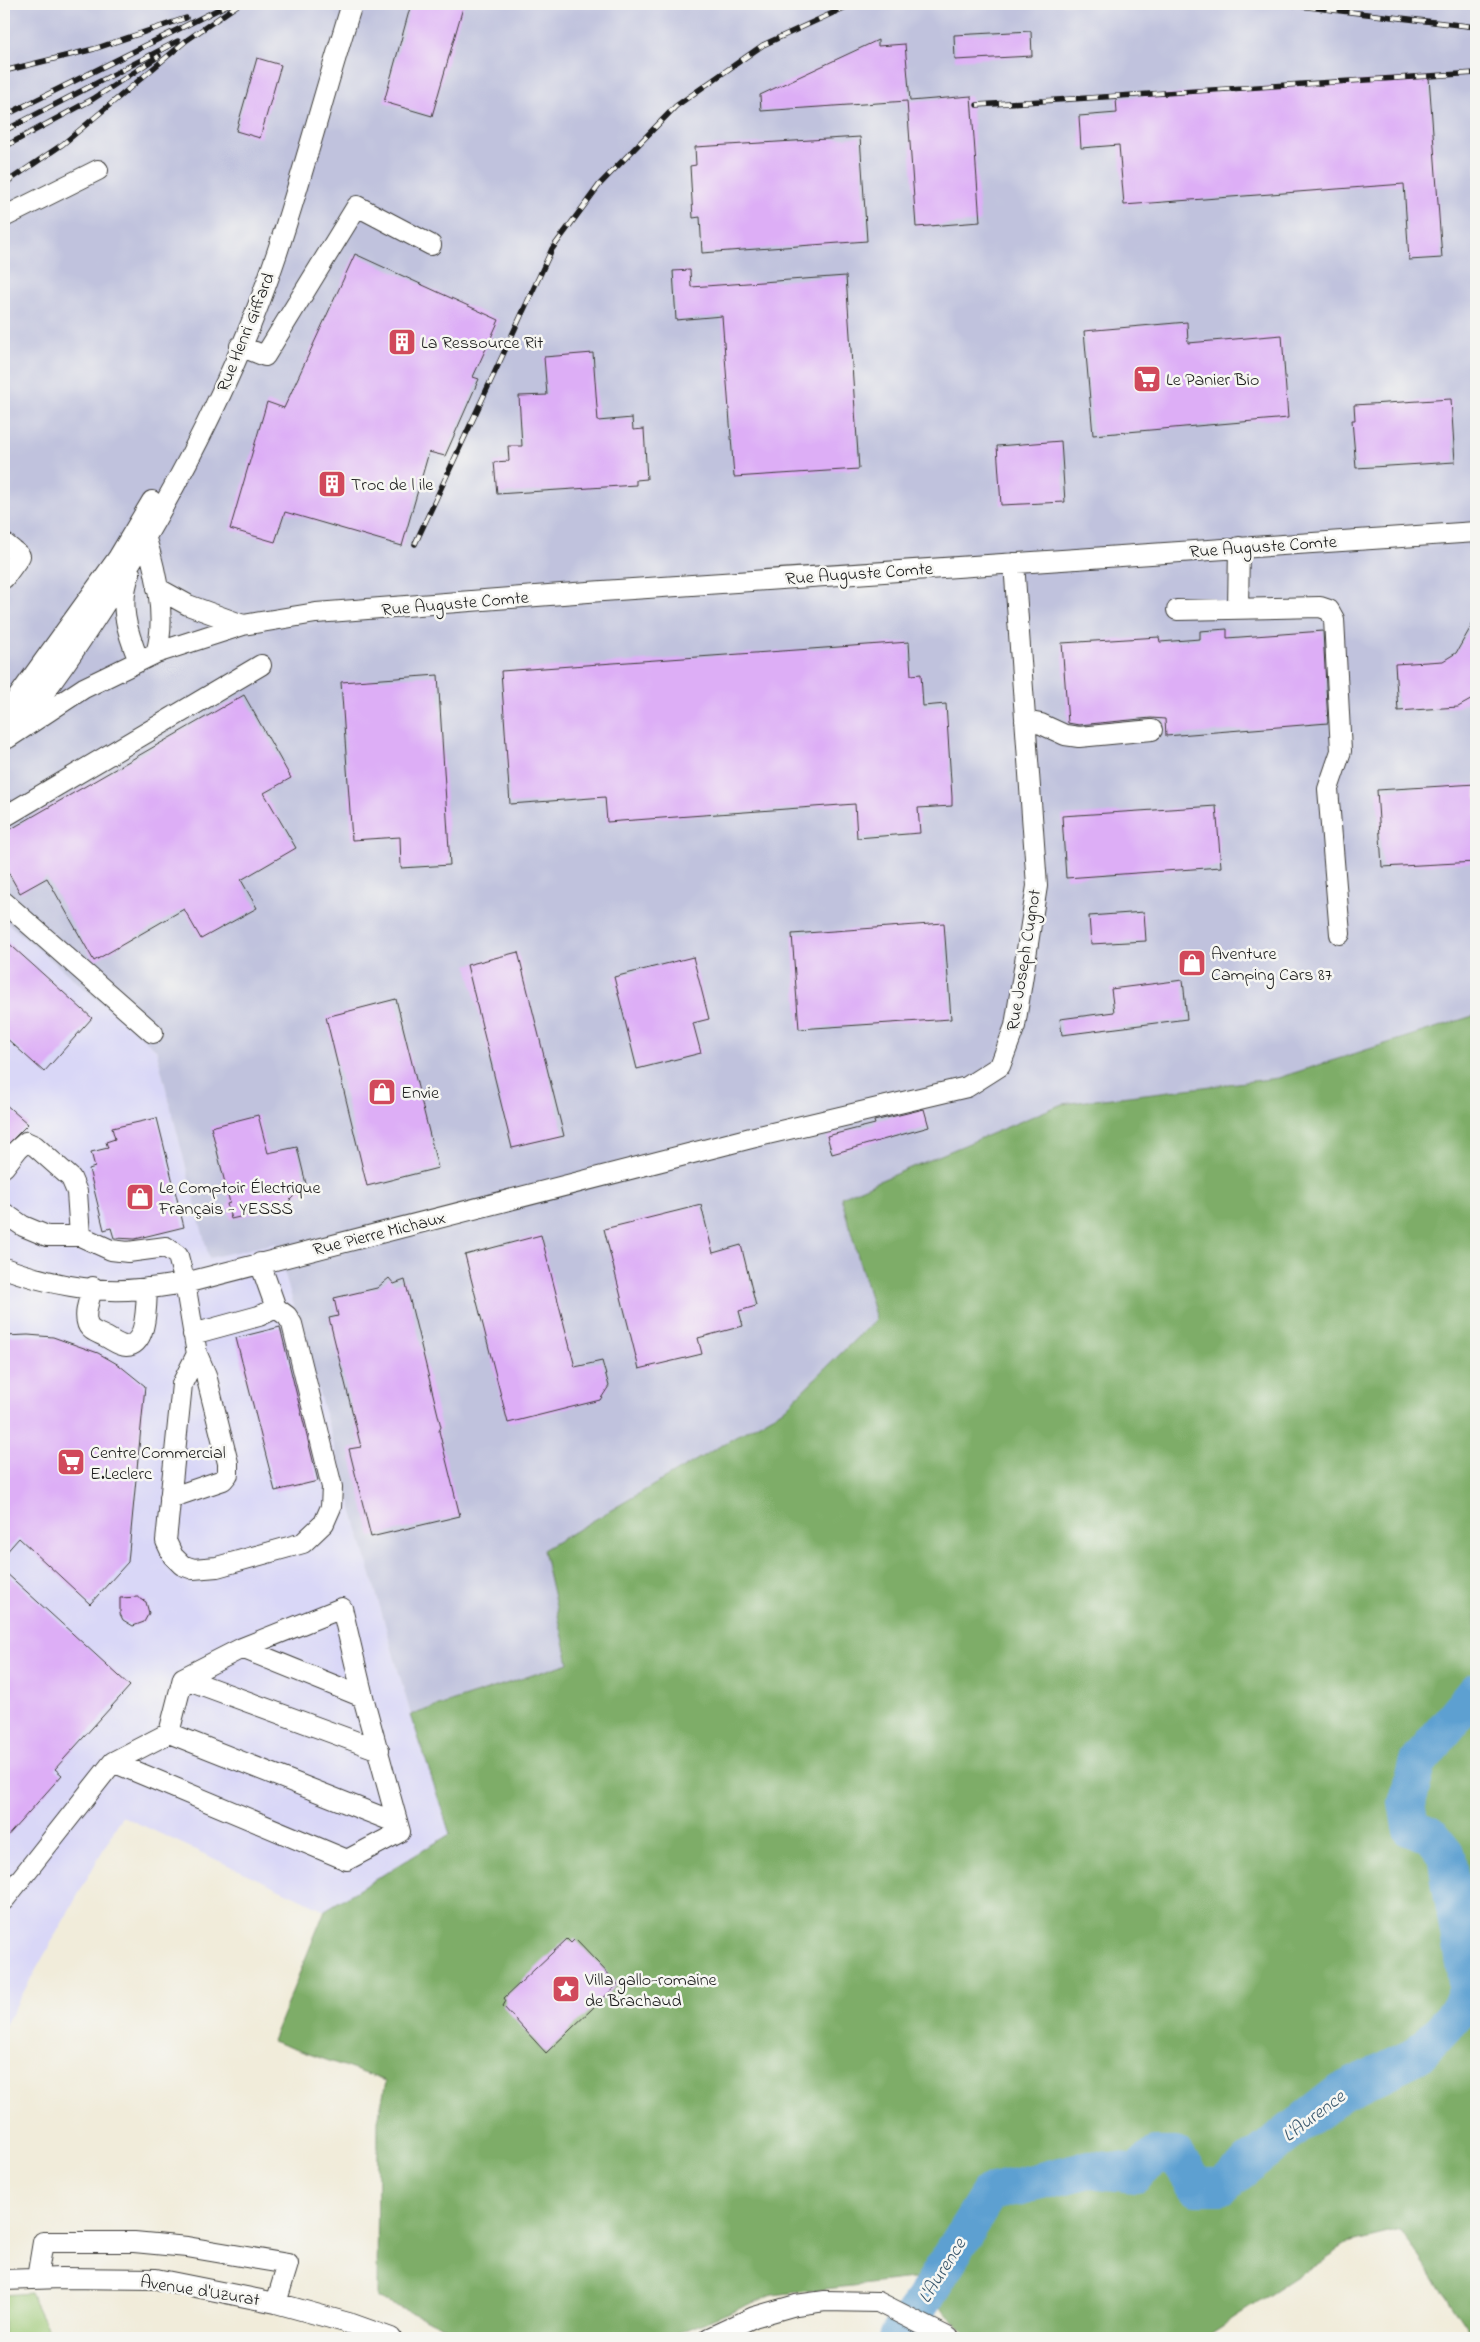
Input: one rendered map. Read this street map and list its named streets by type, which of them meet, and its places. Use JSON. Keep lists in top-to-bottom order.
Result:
{
  "streets": {
    "street": [
      "Rue Henri Giffard",
      "Rue Auguste Comte",
      "Rue Joseph Cugnot",
      "Rue Pierre Michaux",
      "Avenue d'Uzurat"
    ]
  },
  "crossings": [
    ["Rue Auguste Comte", "Rue Joseph Cugnot"],
    ["Rue Joseph Cugnot", "Rue Pierre Michaux"]
  ],
  "water": ["L'Aurence"],
  "places": {
    "building": ["La Ressource Rit", "Troc de l ile"],
    "supermarket": ["Le Panier Bio", "Centre Commercial E.Leclerc"],
    "shop": ["Aventure Camping Cars 87", "Envie", "Le Comptoir Électrique Français - YESSS"],
    "place": ["Villa gallo-romaine de Brachaud"]
  }
}
